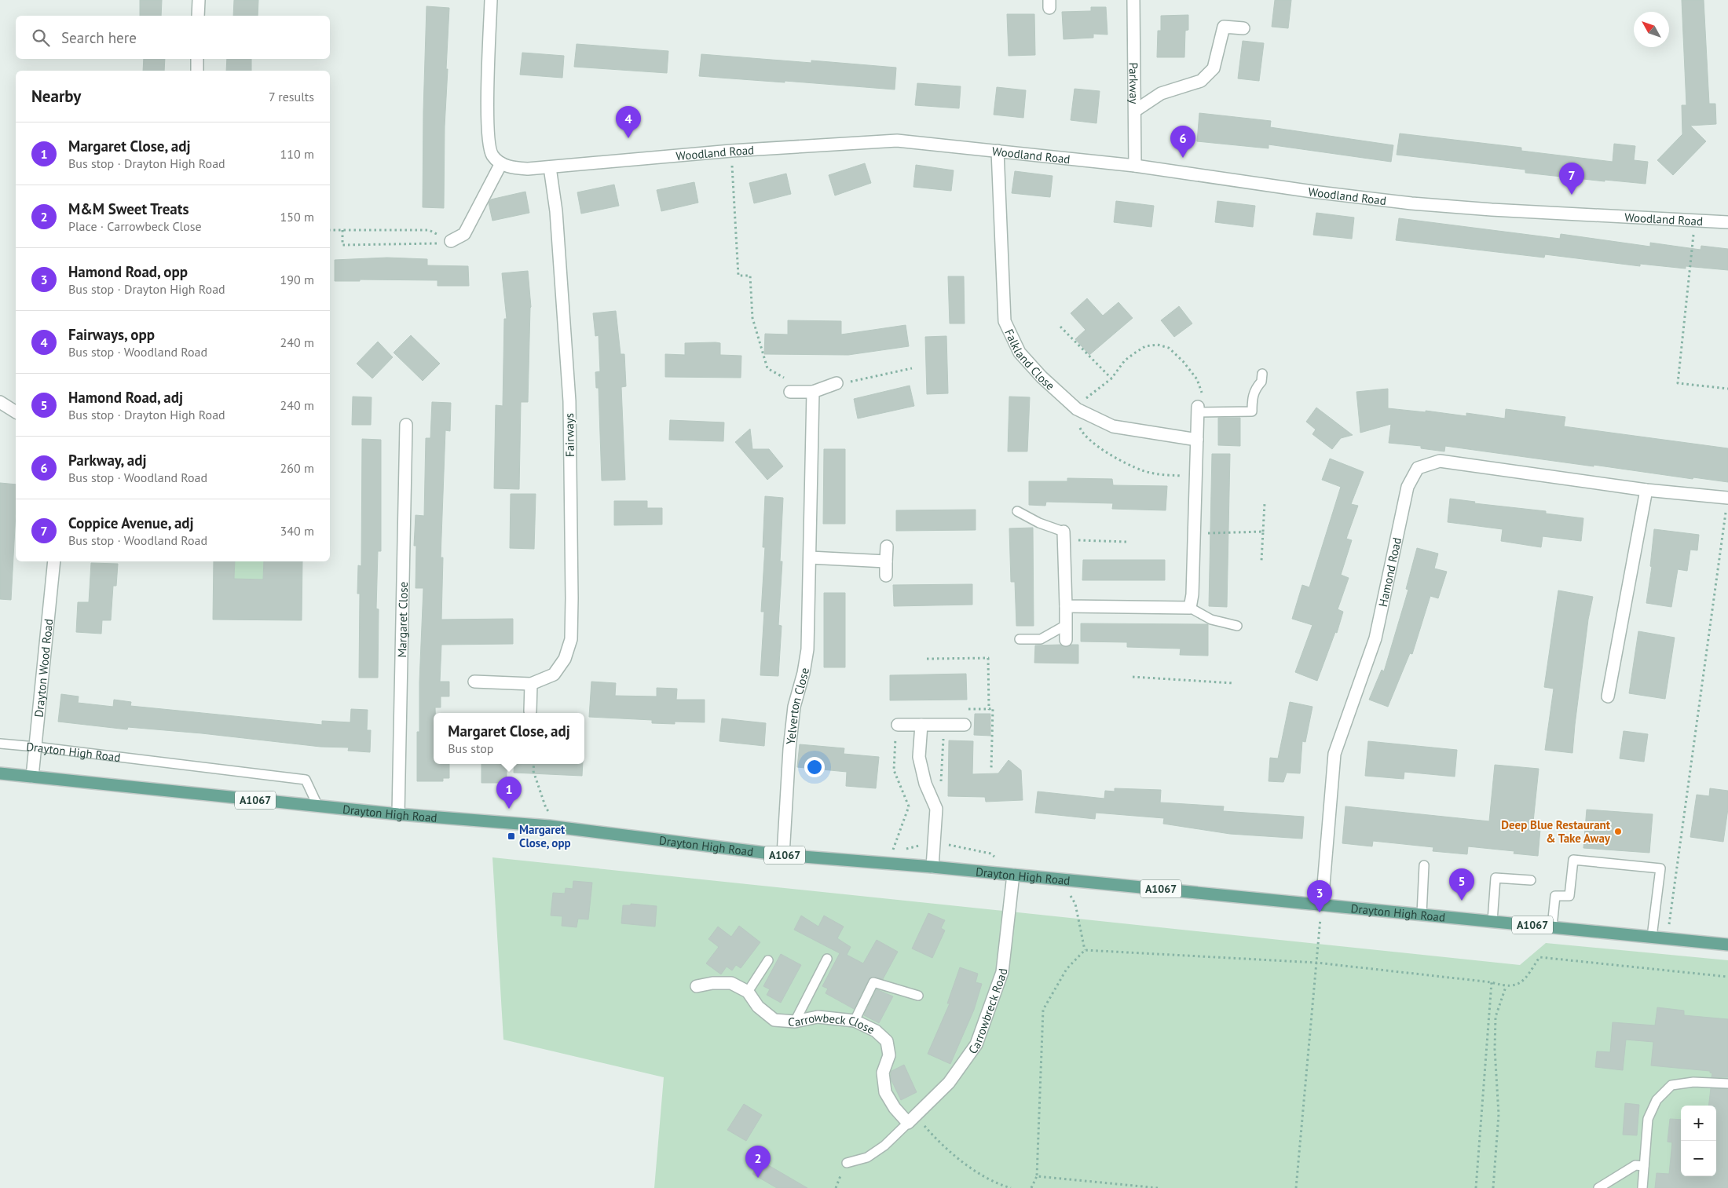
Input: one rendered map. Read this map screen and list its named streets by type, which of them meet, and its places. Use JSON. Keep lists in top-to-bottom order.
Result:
{
  "streets": {
    "main road": ["Drayton High Road", "A1067"],
    "street": [
      "Parkway",
      "Woodland Road",
      "Falkland Close",
      "Fairways",
      "Hamond Road",
      "Margaret Close",
      "Drayton Wood Road",
      "Yelverton Close",
      "Carrowbreck Road",
      "Carrowbeck Close"
    ]
  },
  "crossings": [
    ["Parkway", "Woodland Road"],
    ["Woodland Road", "Falkland Close"],
    ["Woodland Road", "Fairways"],
    ["Hamond Road", "Drayton High Road"],
    ["Margaret Close", "Drayton High Road"],
    ["Drayton Wood Road", "Drayton High Road"],
    ["Yelverton Close", "Drayton High Road"],
    ["Drayton High Road", "Carrowbreck Road"],
    ["Carrowbreck Road", "Carrowbeck Close"]
  ],
  "places": {
    "other": ["Deep Blue Restaurant & Take Away"],
    "transit": ["Margaret Close, opp"]
  },
  "north": "top left",
  "page": {
    "search": "Search here",
    "heading": ["Nearby", "7 results"],
    "pins": [
      "4",
      "6",
      "7",
      "1",
      "5",
      "3",
      "2"
    ],
    "list": [
      {
        "mark": "1",
        "name": "Margaret Close, adj",
        "note": "Bus stop · Drayton High Road",
        "value": "110 m"
      },
      {
        "mark": "2",
        "name": "M&M Sweet Treats",
        "note": "Place · Carrowbeck Close",
        "value": "150 m"
      },
      {
        "mark": "3",
        "name": "Hamond Road, opp",
        "note": "Bus stop · Drayton High Road",
        "value": "190 m"
      },
      {
        "mark": "4",
        "name": "Fairways, opp",
        "note": "Bus stop · Woodland Road",
        "value": "240 m"
      },
      {
        "mark": "5",
        "name": "Hamond Road, adj",
        "note": "Bus stop · Drayton High Road",
        "value": "240 m"
      },
      {
        "mark": "6",
        "name": "Parkway, adj",
        "note": "Bus stop · Woodland Road",
        "value": "260 m"
      },
      {
        "mark": "7",
        "name": "Coppice Avenue, adj",
        "note": "Bus stop · Woodland Road",
        "value": "340 m"
      }
    ],
    "popup": ["Margaret Close, adj", "Bus stop"],
    "map_buttons": ["+", "−"]
  }
}
